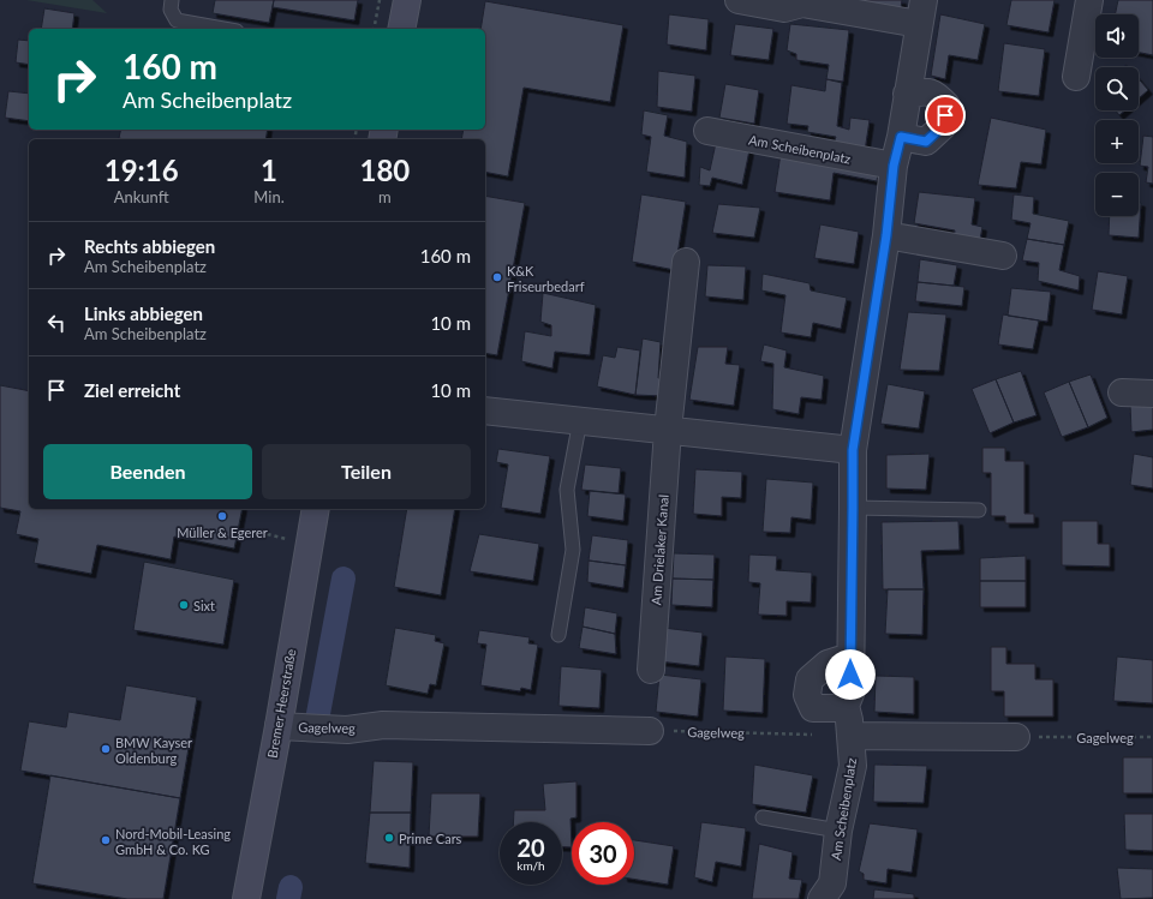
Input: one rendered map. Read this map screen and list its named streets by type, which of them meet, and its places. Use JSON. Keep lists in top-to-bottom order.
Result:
{
  "streets": {
    "street": [
      "Am Scheibenplatz",
      "Am Drielaker Kanal",
      "Bremer Heerstraße",
      "Gagelweg"
    ]
  },
  "crossings": [
    ["Bremer Heerstraße", "Gagelweg"]
  ],
  "places": [
    "K&K Friseurbedarf",
    "Müller & Egerer",
    "Sixt",
    "BMW Kayser Oldenburg",
    "Prime Cars",
    "Nord-Mobil-Leasing GmbH & Co. KG"
  ],
  "page": {
    "map_buttons": ["+", "−"],
    "turn": ["160 m", "Am Scheibenplatz"],
    "eta": [
      "19:16",
      "Ankunft",
      "1",
      "Min.",
      "180",
      "m"
    ],
    "list": [
      {
        "name": "Rechts abbiegen",
        "note": "Am Scheibenplatz",
        "value": "160 m"
      },
      {
        "name": "Links abbiegen",
        "note": "Am Scheibenplatz",
        "value": "10 m"
      },
      {
        "name": "Ziel erreicht",
        "value": "10 m"
      }
    ],
    "buttons": ["Beenden", "Teilen"],
    "speed": "20 km/h",
    "limit": "30"
  }
}
